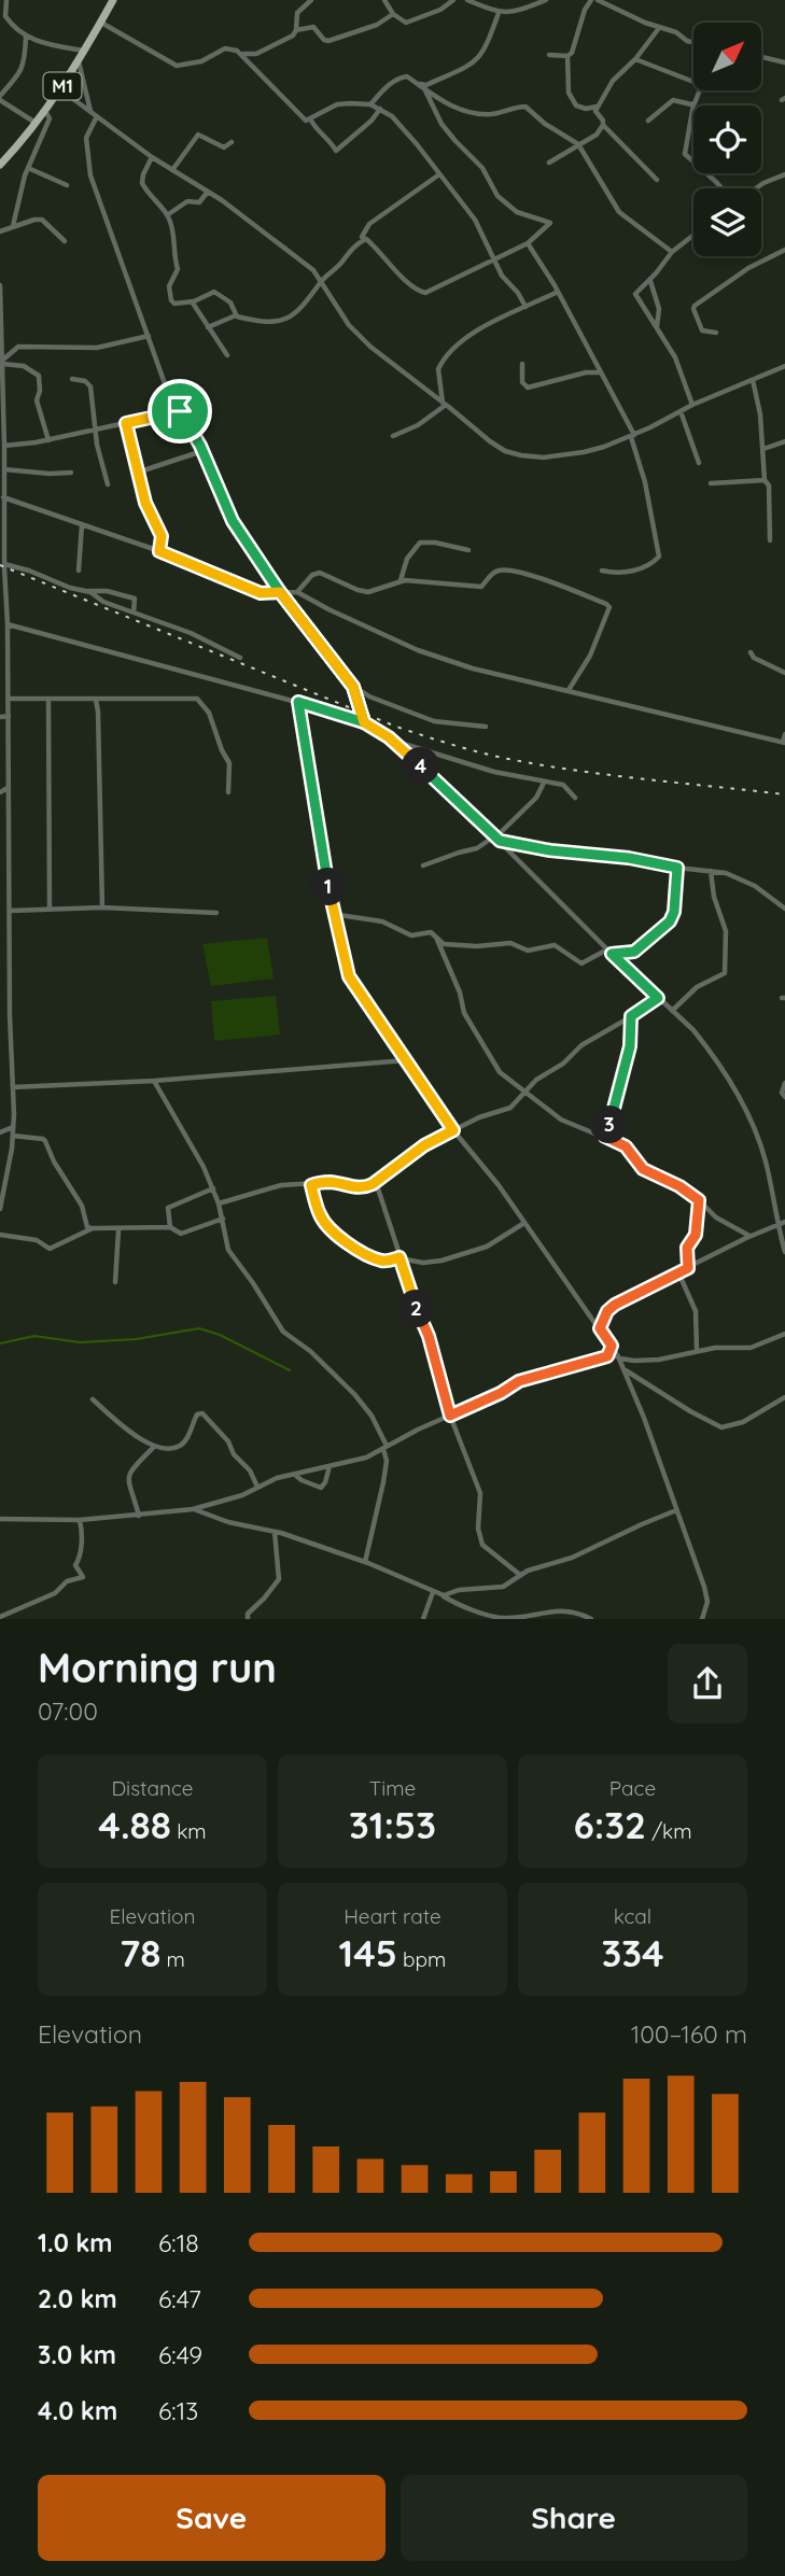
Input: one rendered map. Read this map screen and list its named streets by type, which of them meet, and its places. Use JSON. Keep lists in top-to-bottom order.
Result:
{
  "streets": {
    "main road": ["M1"]
  },
  "north": "top right",
  "page": {
    "pins": [
      "4",
      "1",
      "3",
      "2"
    ],
    "heading": ["Morning run", "07:00"],
    "stats": [
      ["Distance", "4.88 km"],
      ["Time", "31:53"],
      ["Pace", "6:32 /km"],
      ["Elevation", "78 m"],
      ["Heart rate", "145 bpm"],
      ["kcal", "334"]
    ],
    "chart": ["Elevation", "100–160 m"],
    "list": [
      {
        "name": "1.0 km",
        "note": "6:18"
      },
      {
        "name": "2.0 km",
        "note": "6:47"
      },
      {
        "name": "3.0 km",
        "note": "6:49"
      },
      {
        "name": "4.0 km",
        "note": "6:13"
      }
    ],
    "buttons": ["Save", "Share"]
  }
}
